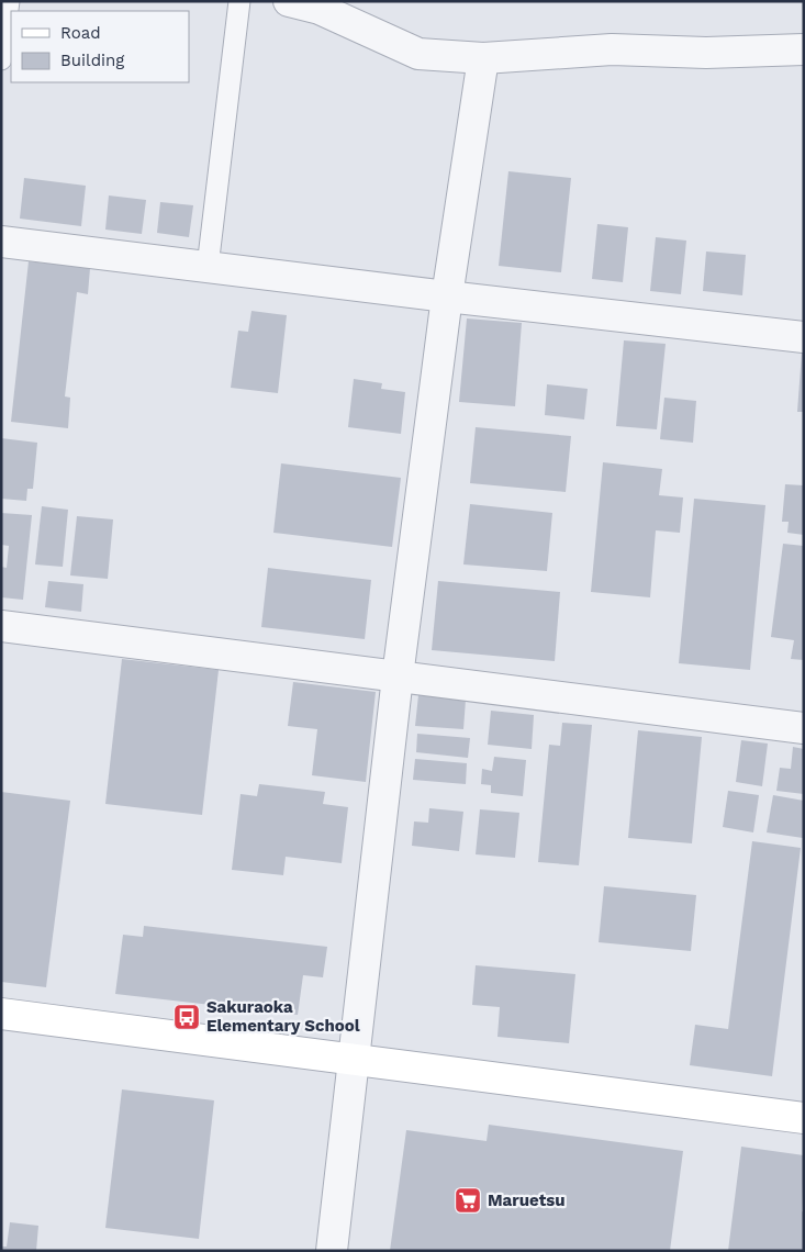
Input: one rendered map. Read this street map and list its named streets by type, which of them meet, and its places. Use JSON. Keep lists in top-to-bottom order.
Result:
{
  "places": {
    "bus stop": ["Sakuraoka Elementary School"],
    "supermarket": ["Maruetsu"]
  },
  "legend": ["Road", "Building"]
}
